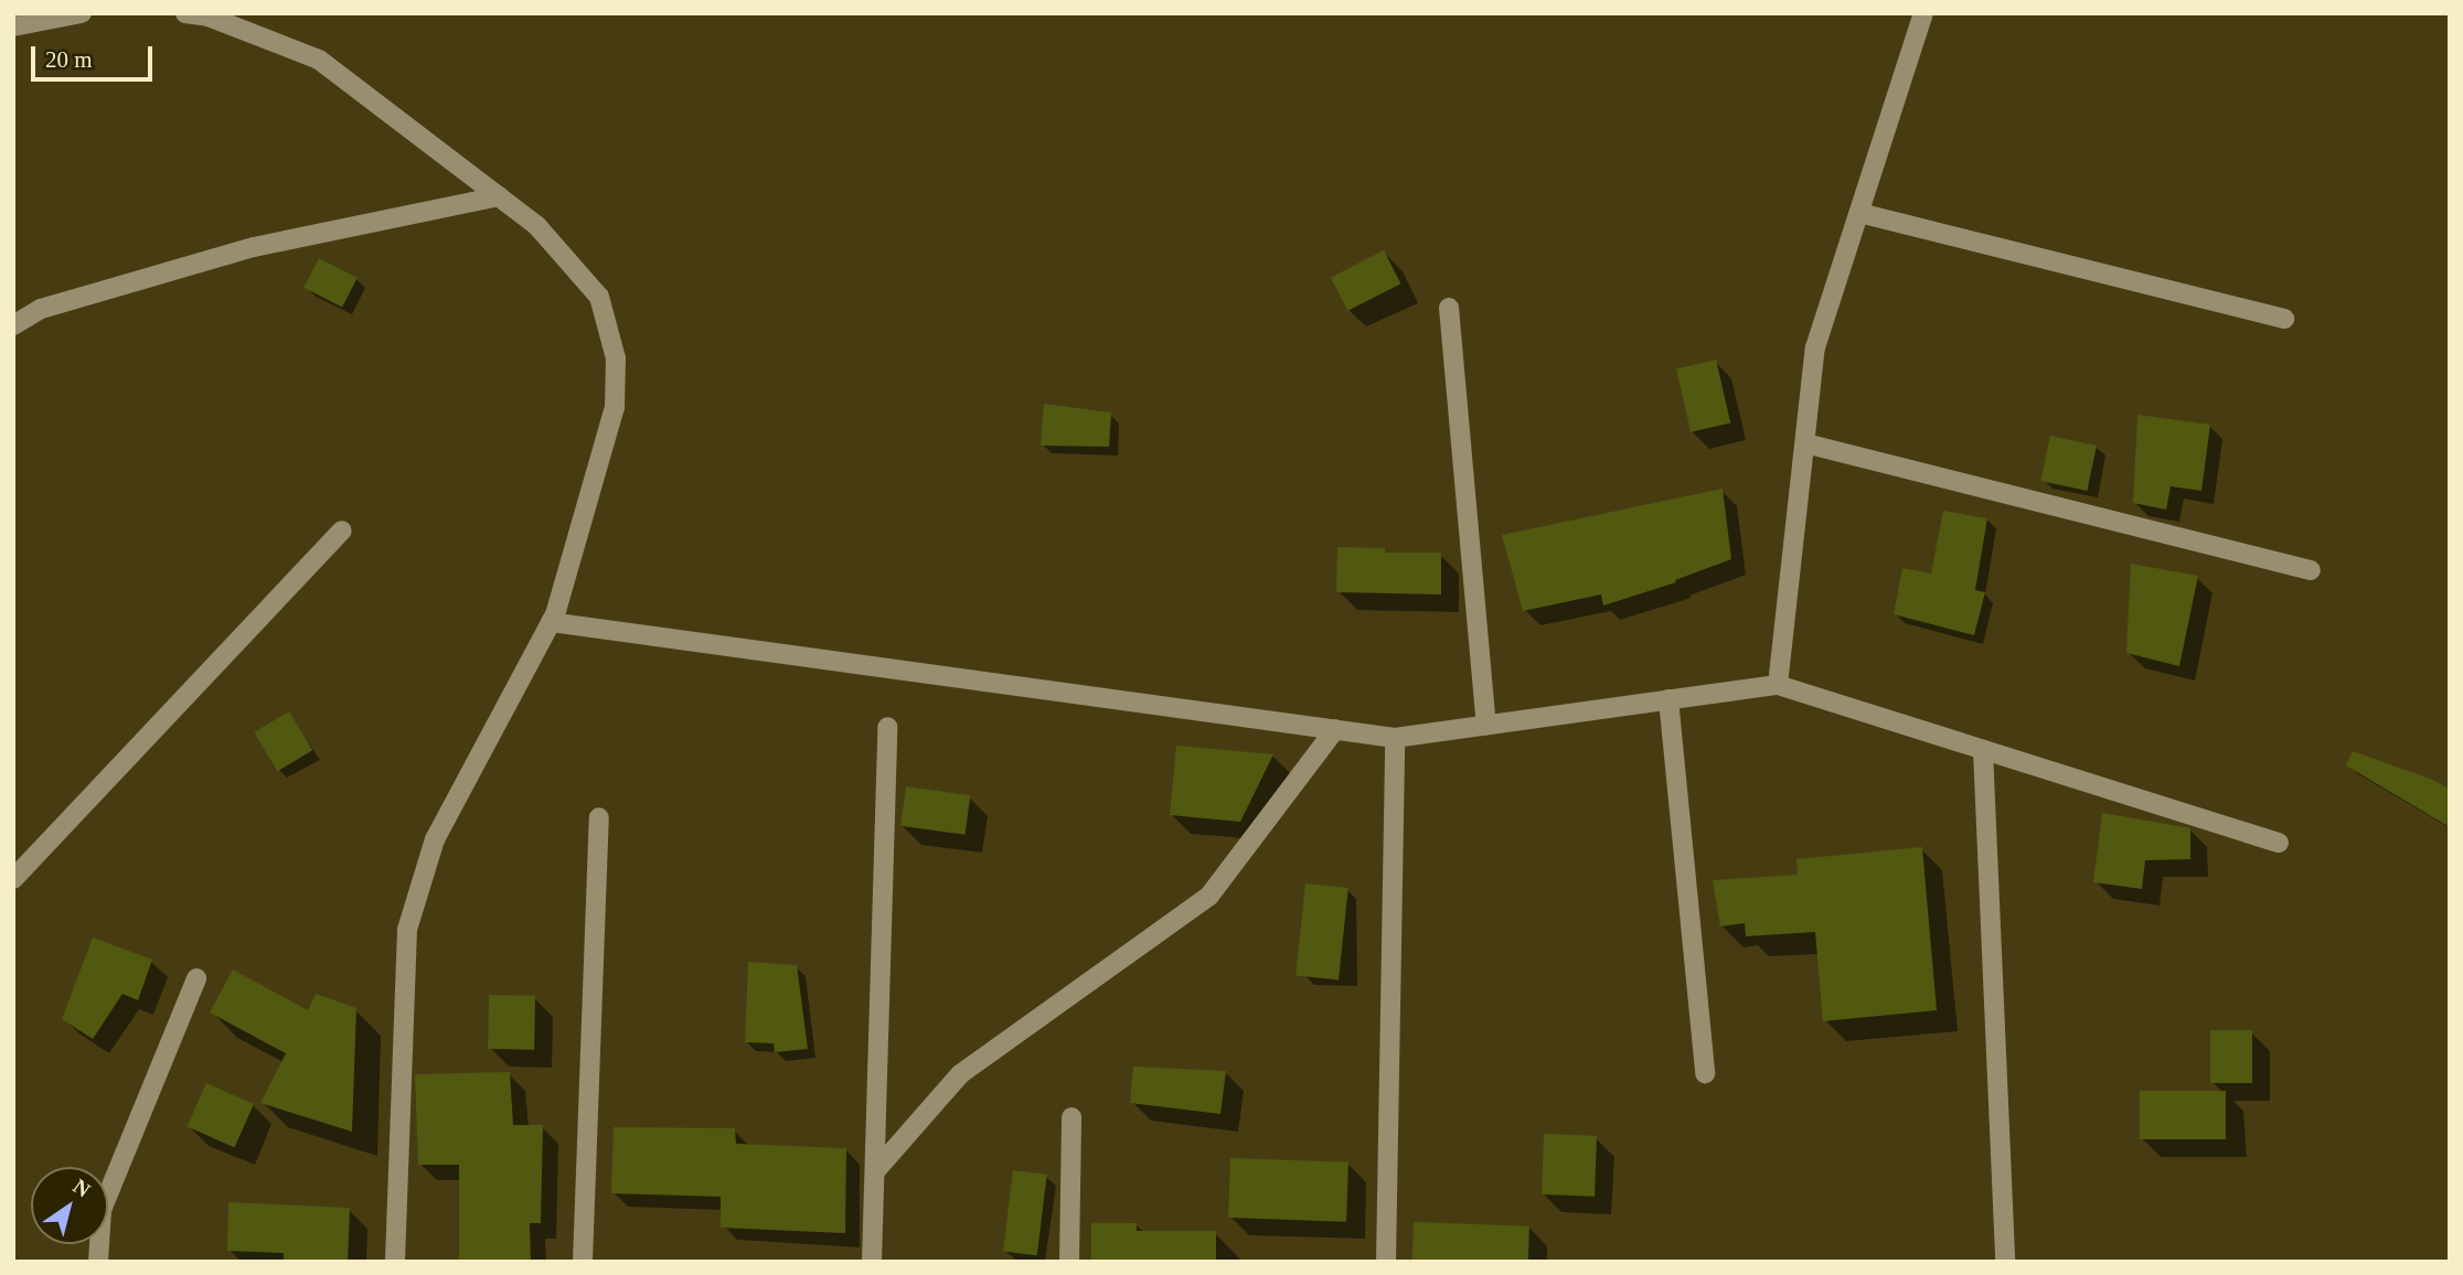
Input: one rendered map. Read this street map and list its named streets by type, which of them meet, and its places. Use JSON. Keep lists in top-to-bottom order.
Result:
{
  "scale_bar": "20 m",
  "north": "top right"
}
